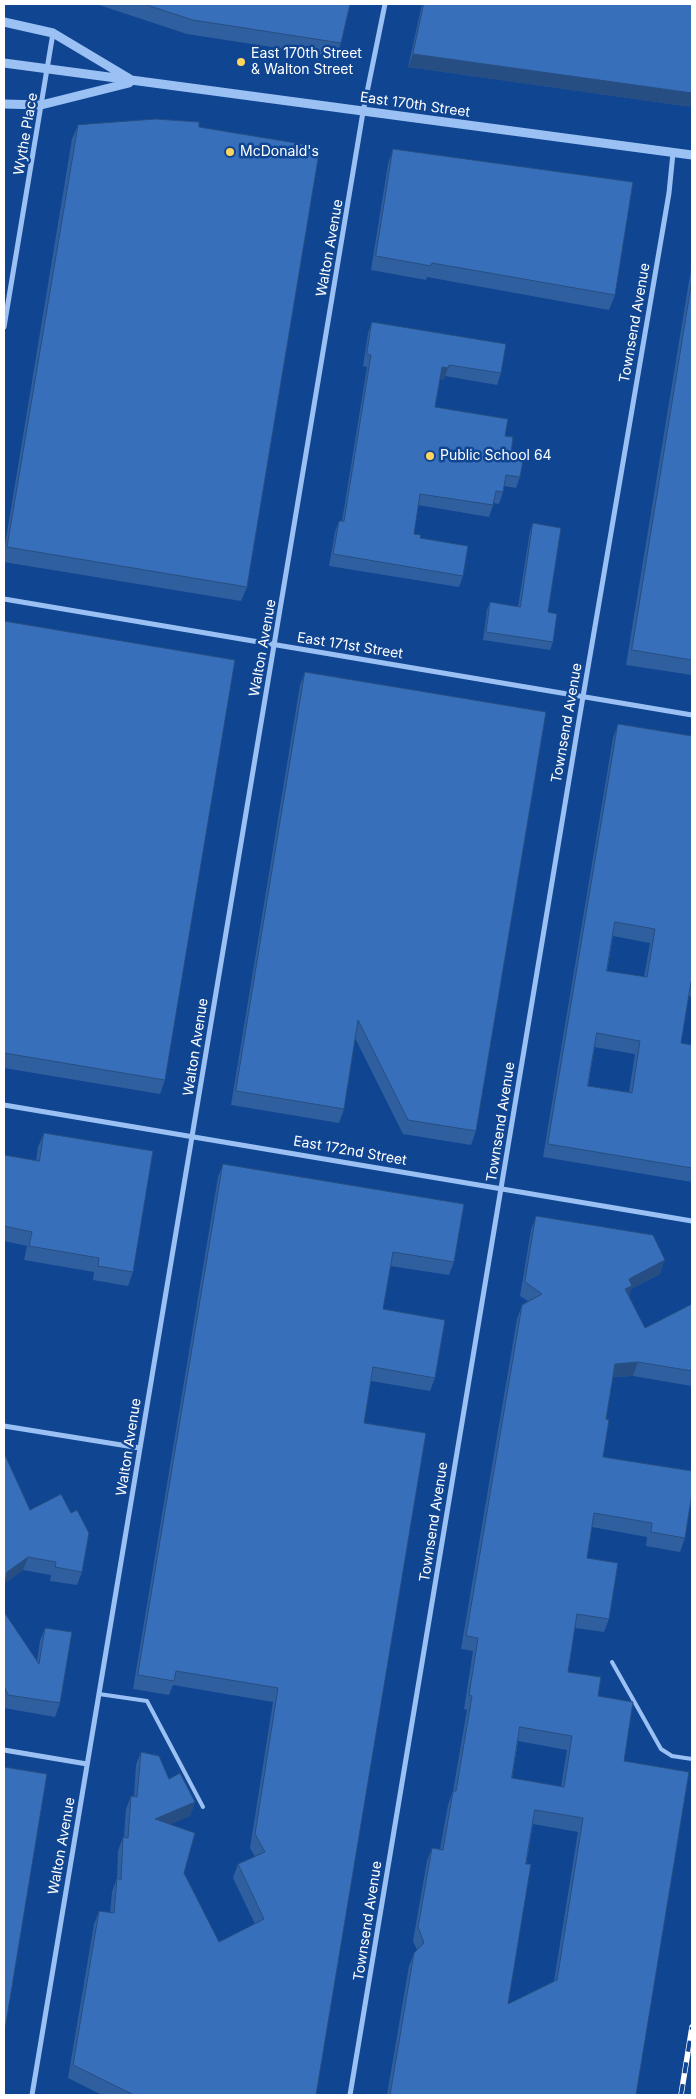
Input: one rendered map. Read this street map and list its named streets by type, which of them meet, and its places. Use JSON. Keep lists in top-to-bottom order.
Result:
{
  "streets": {
    "street": [
      "East 170th Street",
      "Wythe Place",
      "Walton Avenue",
      "Townsend Avenue",
      "East 171st Street",
      "East 172nd Street"
    ]
  },
  "crossings": [
    ["East 170th Street", "Wythe Place"],
    ["East 170th Street", "Walton Avenue"],
    ["East 170th Street", "Townsend Avenue"],
    ["Walton Avenue", "East 171st Street"],
    ["Walton Avenue", "East 172nd Street"],
    ["Townsend Avenue", "East 171st Street"],
    ["Townsend Avenue", "East 172nd Street"]
  ],
  "places": ["East 170th Street & Walton Street", "McDonald's", "Public School 64"]
}
